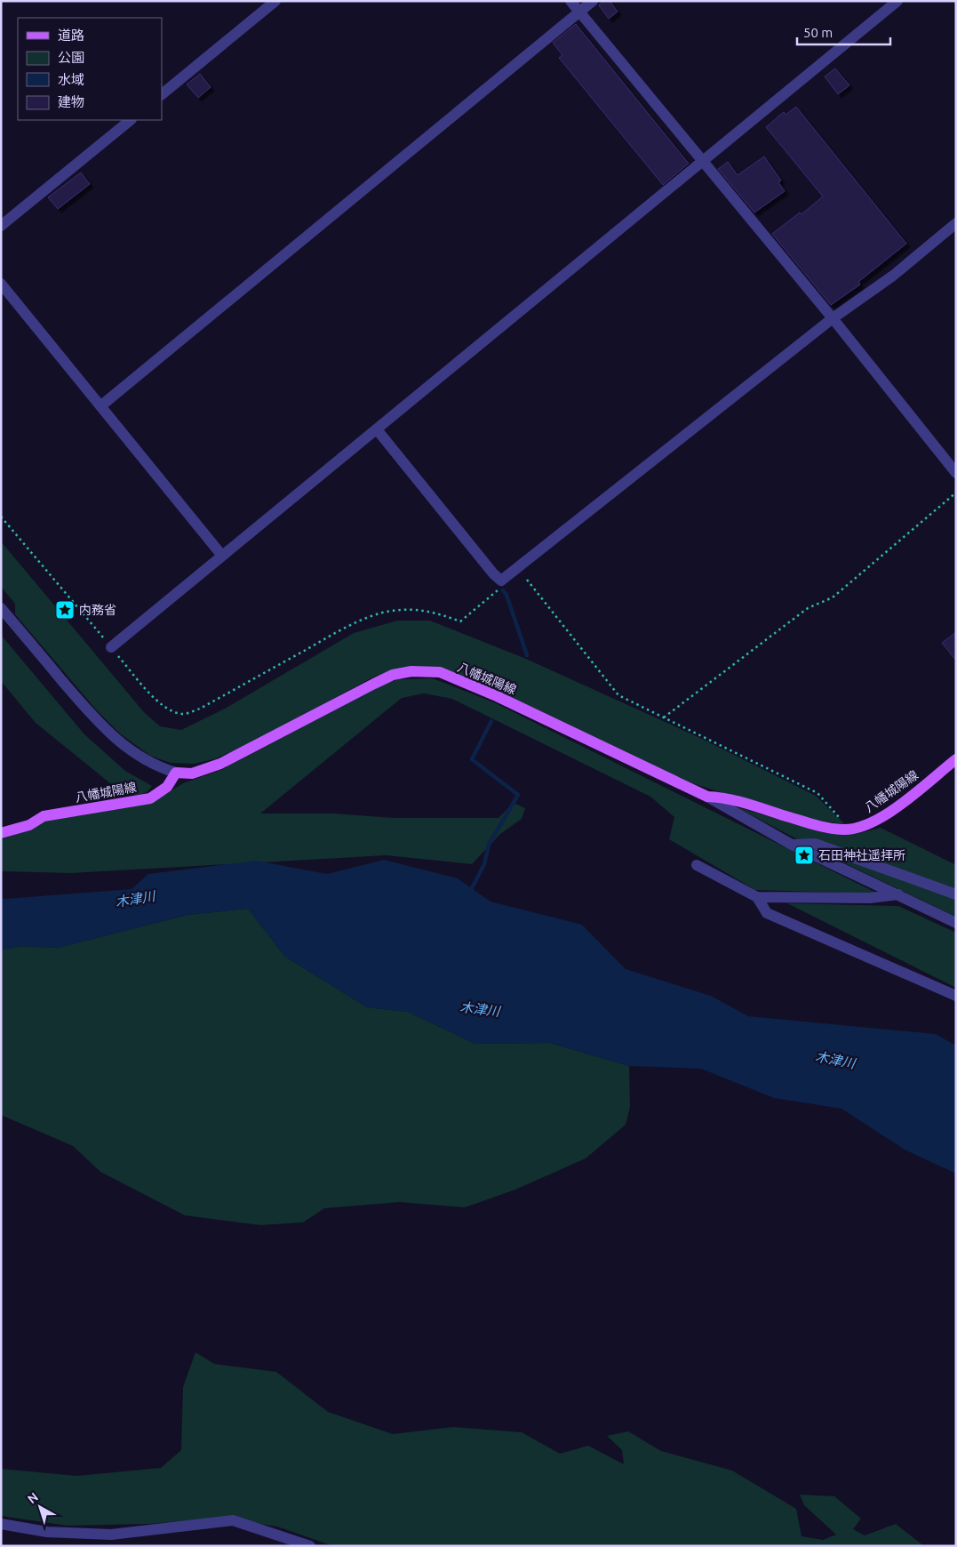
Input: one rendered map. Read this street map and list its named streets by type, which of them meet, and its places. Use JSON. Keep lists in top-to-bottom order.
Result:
{
  "streets": {
    "main road": ["八幡城陽線"]
  },
  "water": ["木津川"],
  "places": {
    "place": ["内務省", "石田神社遥拝所"]
  },
  "legend": [
    "道路",
    "公園",
    "水域",
    "建物"
  ],
  "scale_bar": "50 m",
  "north": "top left"
}
